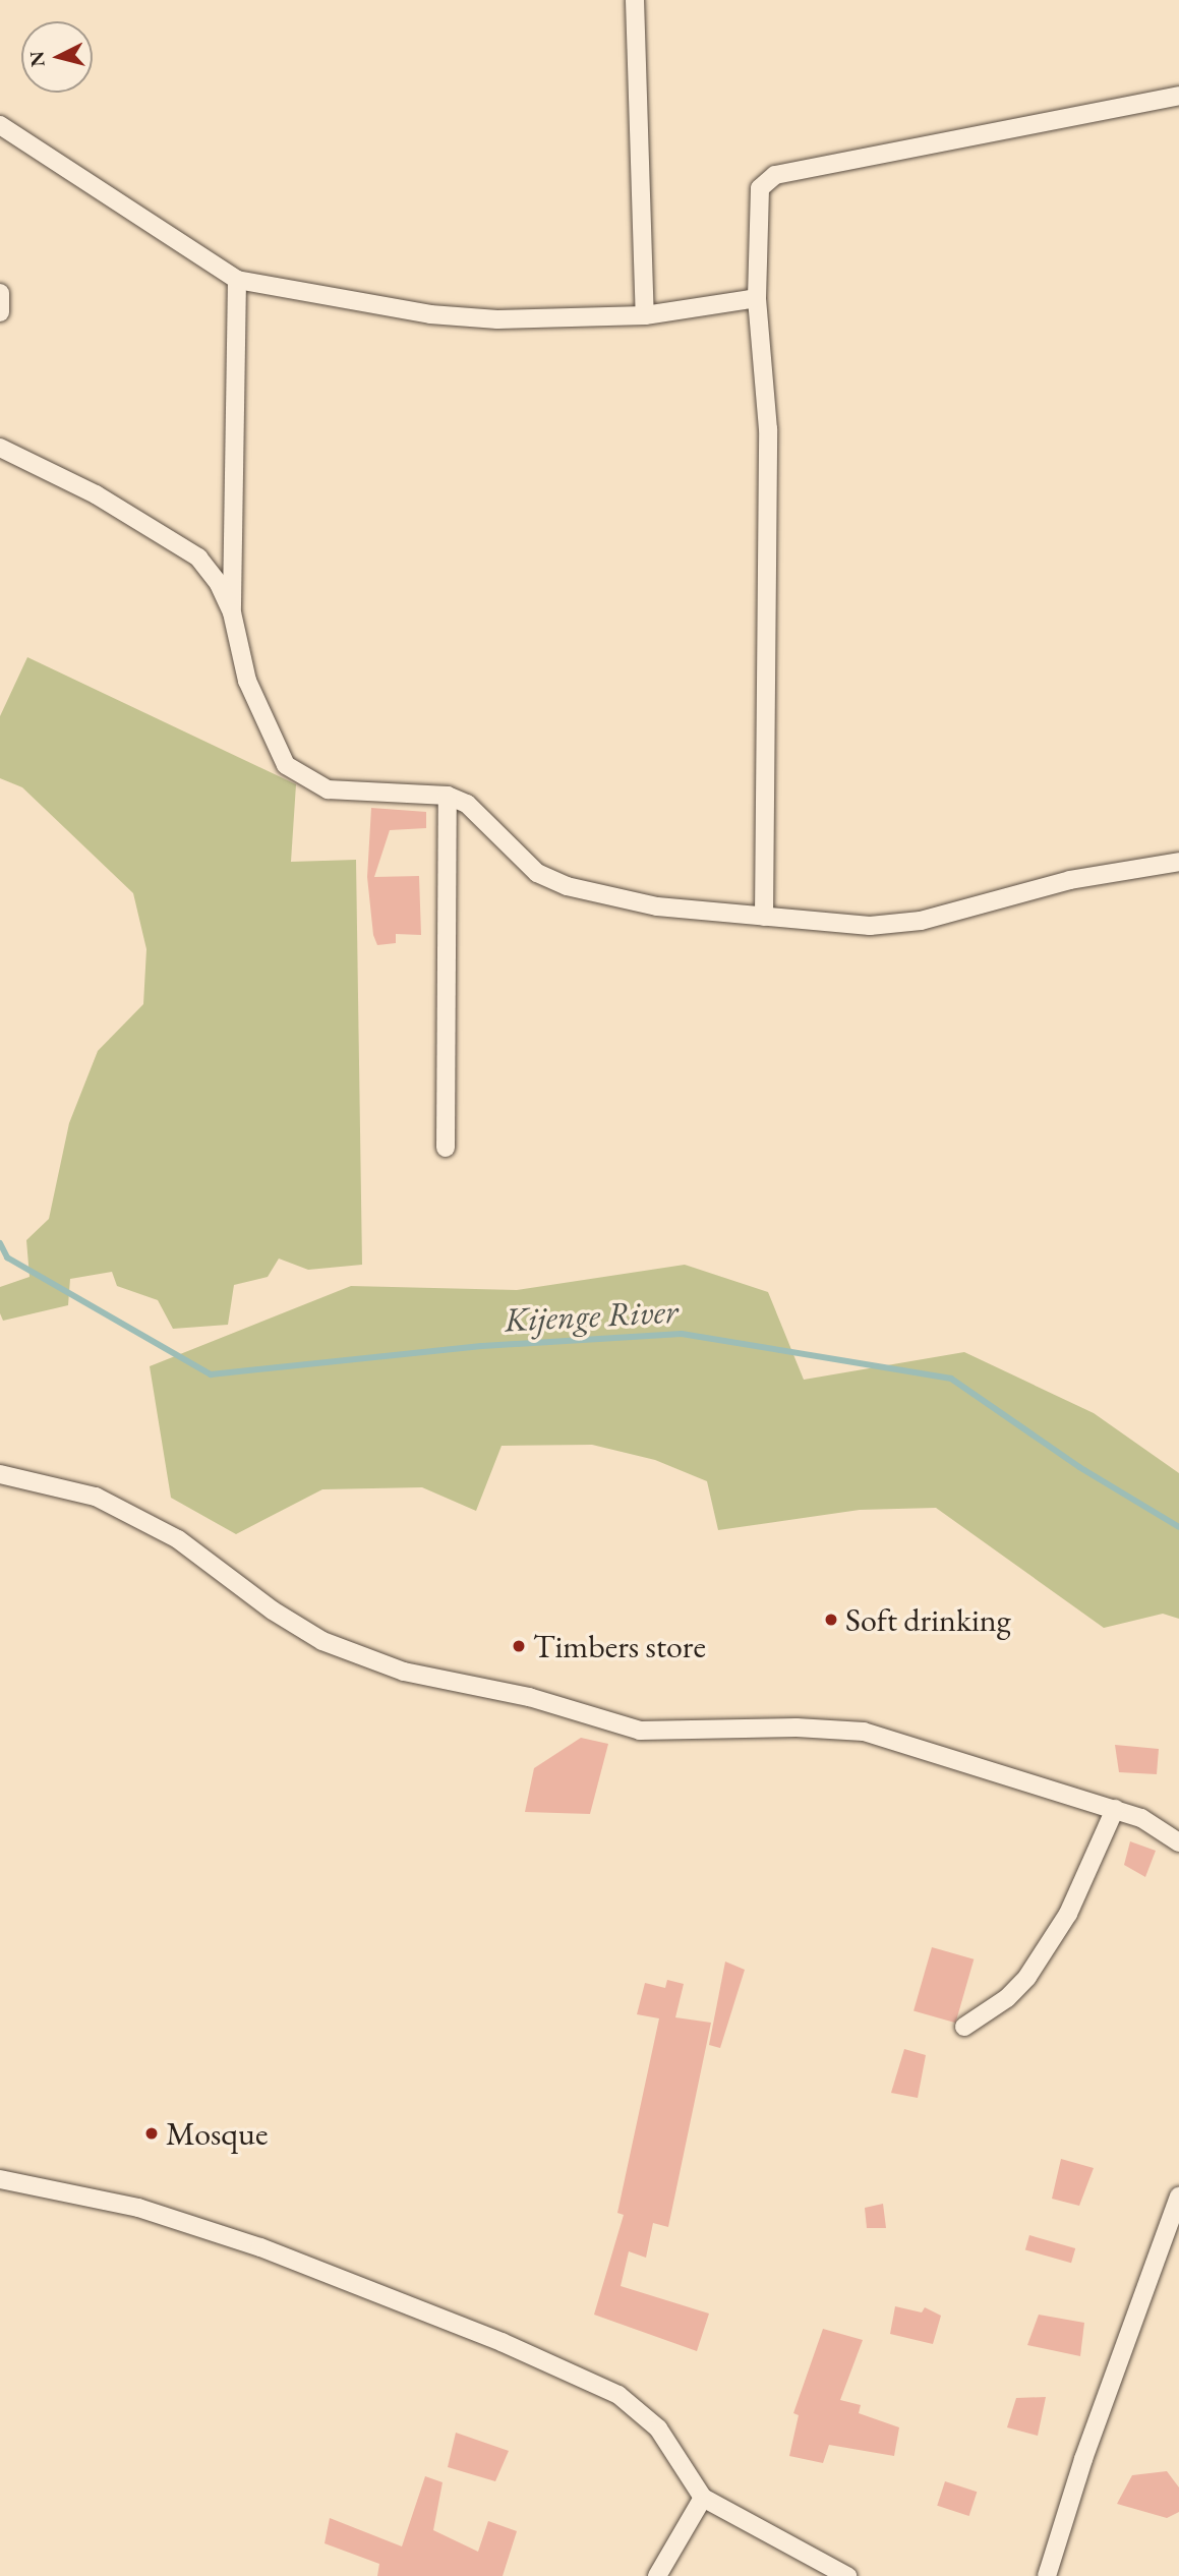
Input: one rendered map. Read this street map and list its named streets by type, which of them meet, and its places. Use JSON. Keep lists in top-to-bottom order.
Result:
{
  "water": ["Kijenge River"],
  "places": ["Soft drinking", "Timbers store", "Mosque"],
  "north": "left"
}
